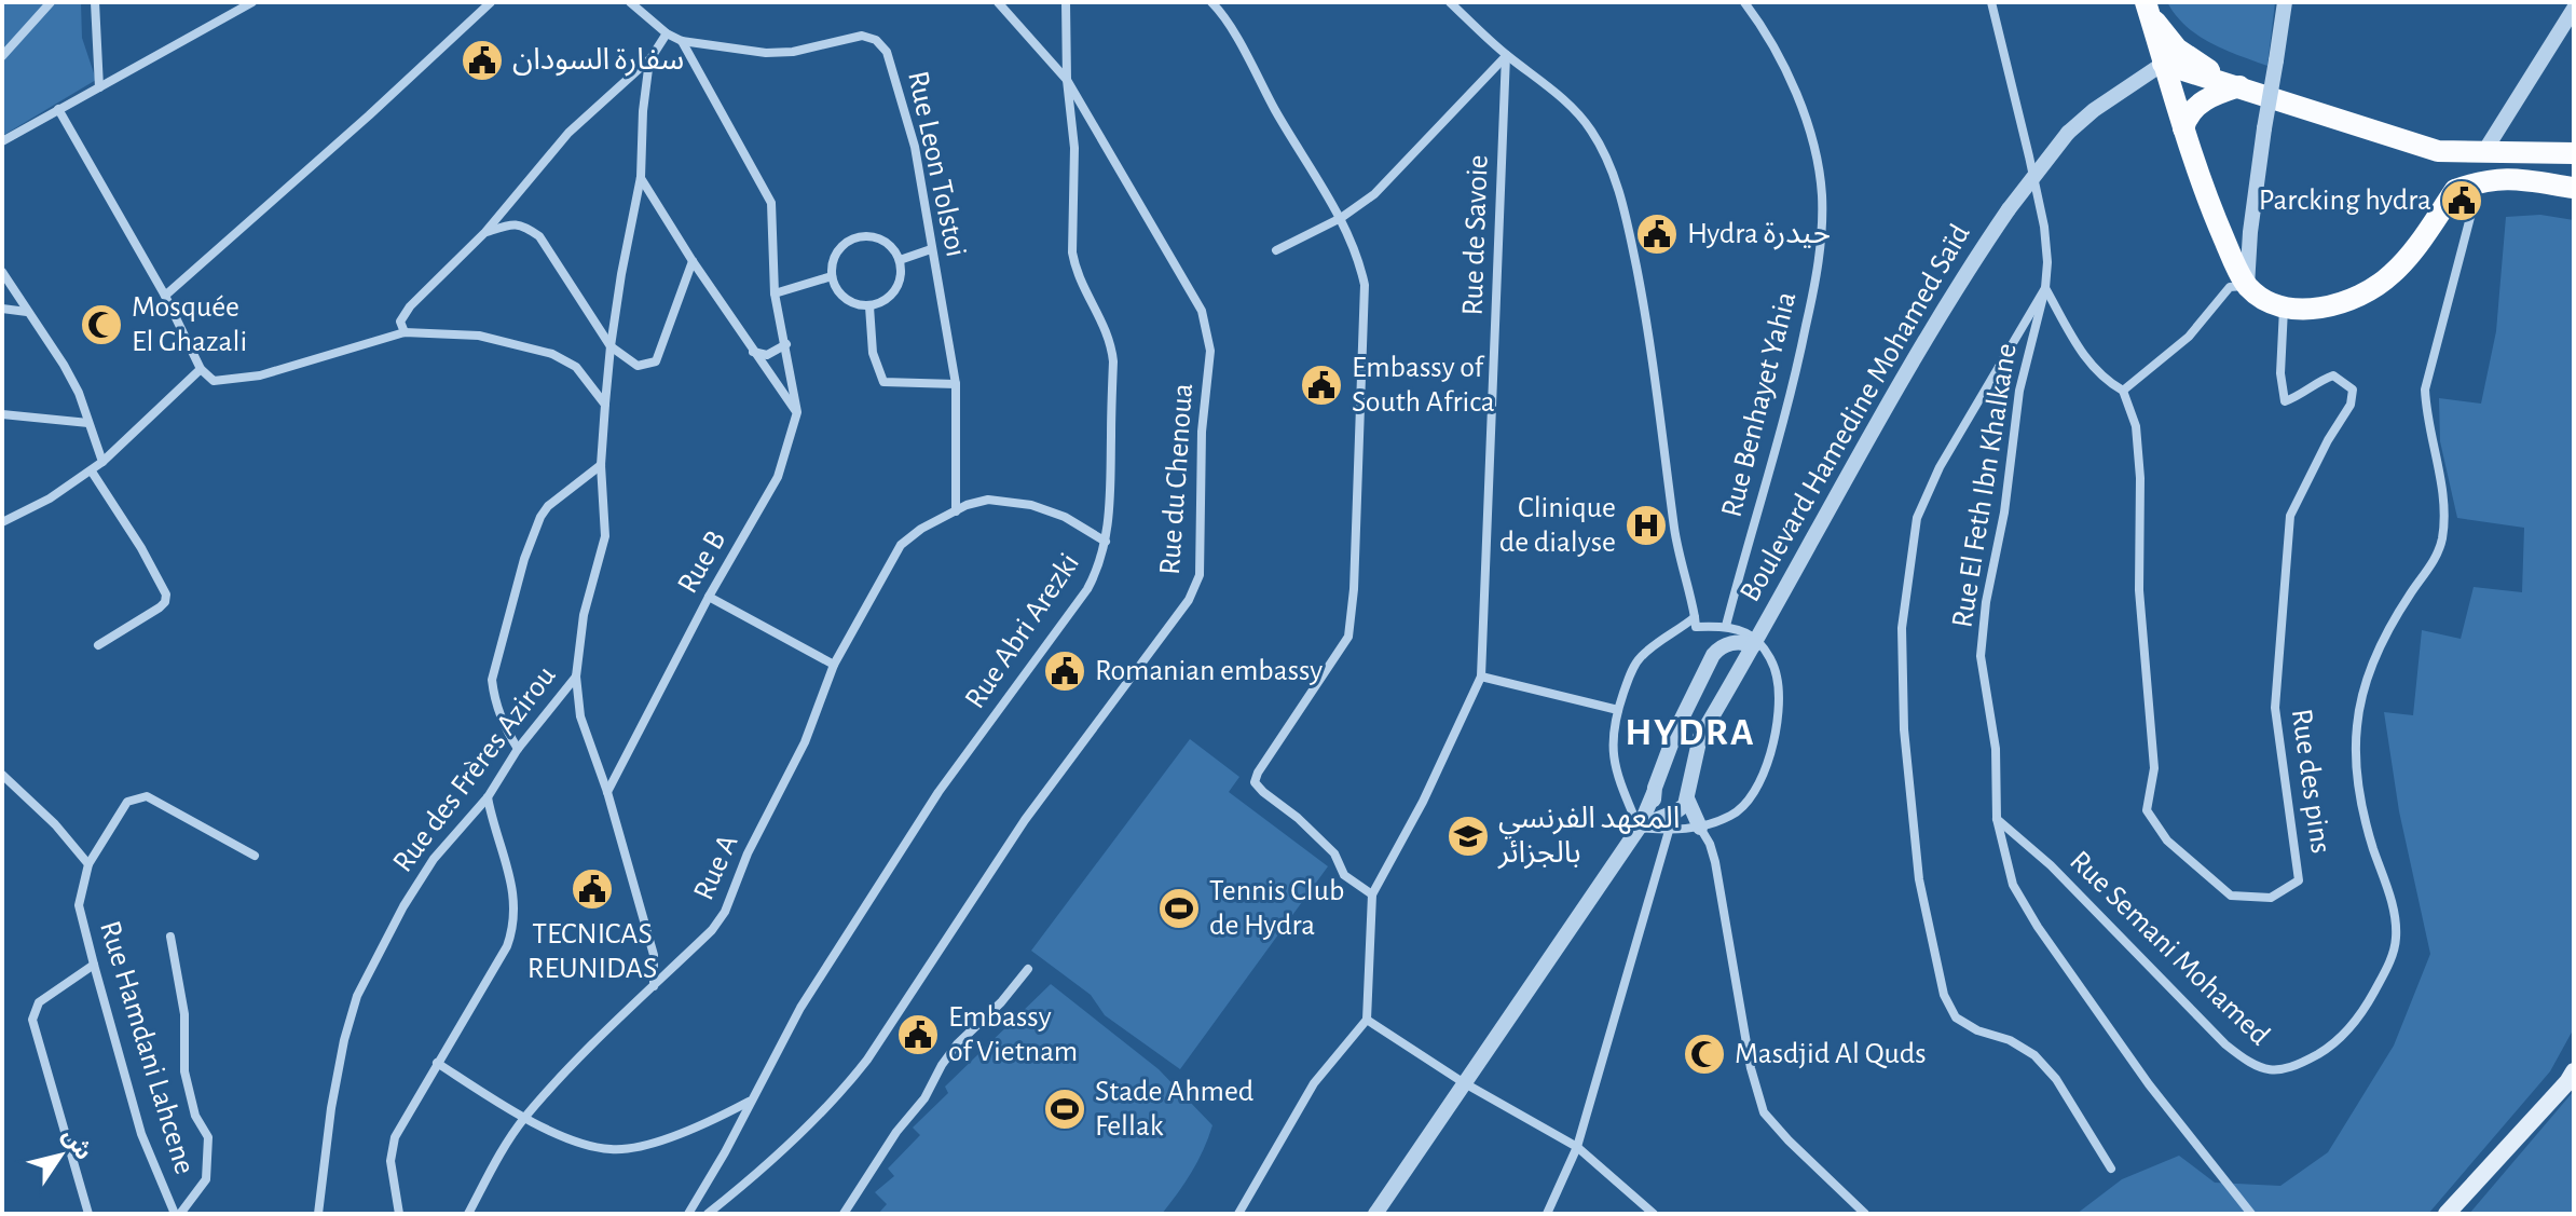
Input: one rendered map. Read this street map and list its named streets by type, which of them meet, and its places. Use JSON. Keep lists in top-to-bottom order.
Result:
{
  "streets": {
    "street": [
      "Rue Leon Tolstoi",
      "Rue de Savoie",
      "Rue Benhayet Yahia",
      "Boulevard Hamedine Mohamed Saïd",
      "Rue du Chenoua",
      "Rue El Feth Ibn Khalkane",
      "Rue B",
      "Rue Abri Arezki",
      "Rue des Frères Azirou",
      "Rue des pins",
      "Rue A",
      "Rue Semani Mohamed",
      "Rue Hamdani Lahcene"
    ]
  },
  "crossings": [
    ["Rue Leon Tolstoi", "Rue B"],
    ["Rue Leon Tolstoi", "Rue A"],
    ["Rue du Chenoua", "Rue Abri Arezki"],
    ["Rue El Feth Ibn Khalkane", "Rue Semani Mohamed"],
    ["Rue Abri Arezki", "Rue A"]
  ],
  "districts": ["HYDRA"],
  "places": {
    "public building": [
      "سفارة السودان",
      "Parcking hydra",
      "Hydra حيدرة",
      "Embassy of South Africa",
      "Romanian embassy",
      "TECNICAS REUNIDAS",
      "Embassy of Vietnam"
    ],
    "mosque": ["Mosquée El Ghazali", "Masdjid Al Quds"],
    "hospital": ["Clinique de dialyse"],
    "school or university": ["المعهد الفرنسي بالجزائر"],
    "sports": ["Tennis Club de Hydra", "Stade Ahmed Fellak"]
  },
  "north": "top right"
}
